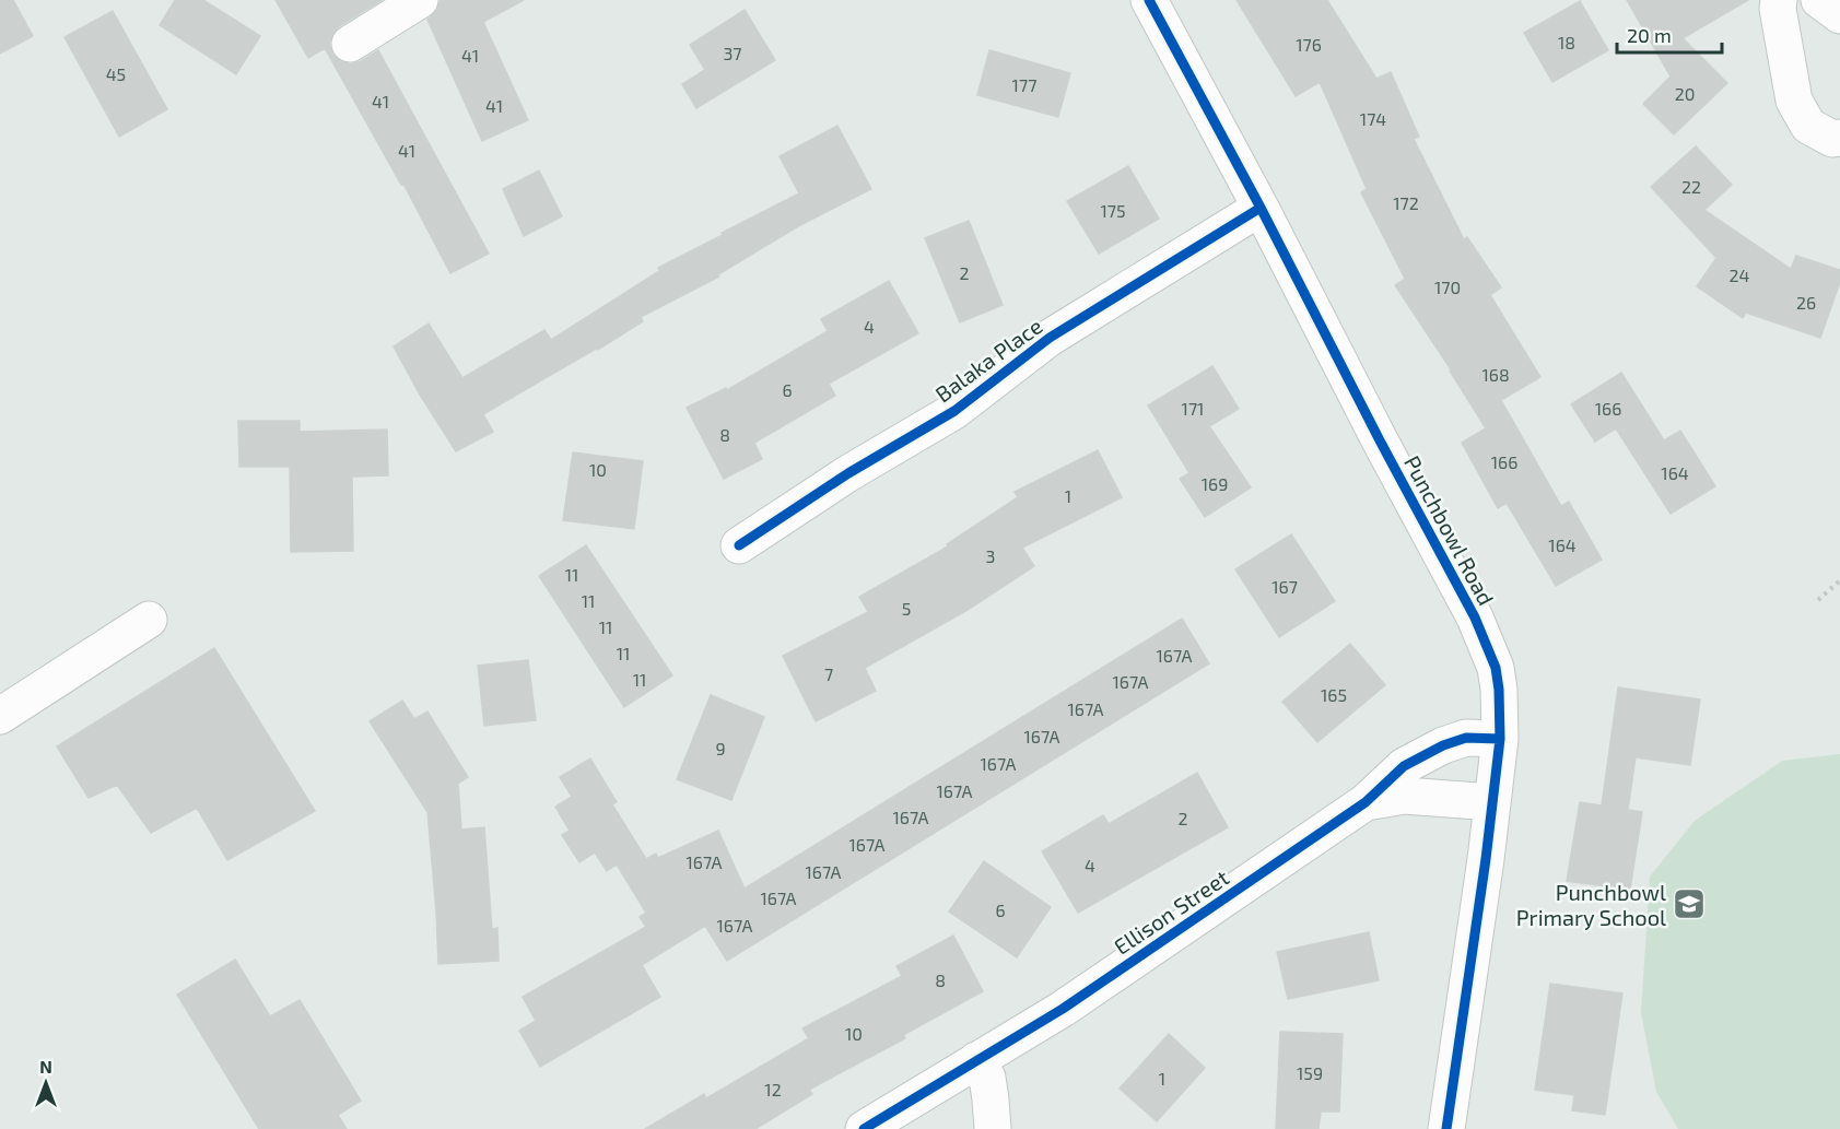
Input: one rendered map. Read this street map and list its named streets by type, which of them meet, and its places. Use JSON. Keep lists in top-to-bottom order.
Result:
{
  "streets": {
    "street": ["Balaka Place", "Punchbowl Road", "Ellison Street"]
  },
  "crossings": [
    ["Balaka Place", "Punchbowl Road"],
    ["Punchbowl Road", "Ellison Street"]
  ],
  "places": {
    "school or university": ["Punchbowl Primary School"]
  },
  "house_numbers": [
    "18",
    "176",
    "37",
    "41",
    "45",
    "177",
    "20",
    "41",
    "41",
    "174",
    "41",
    "22",
    "172",
    "175",
    "2",
    "24",
    "170",
    "26",
    "4",
    "168",
    "6",
    "171",
    "166",
    "8",
    "166",
    "10",
    "164",
    "169",
    "1",
    "164",
    "3",
    "11",
    "167",
    "11",
    "5",
    "11",
    "11",
    "167A",
    "7",
    "11",
    "167A",
    "165",
    "167A",
    "167A",
    "9",
    "167A",
    "167A",
    "167A",
    "2",
    "167A",
    "167A",
    "4",
    "167A",
    "167A",
    "6",
    "167A",
    "8",
    "10",
    "159",
    "1",
    "12"
  ],
  "scale_bar": "20 m",
  "north": "top"
}
